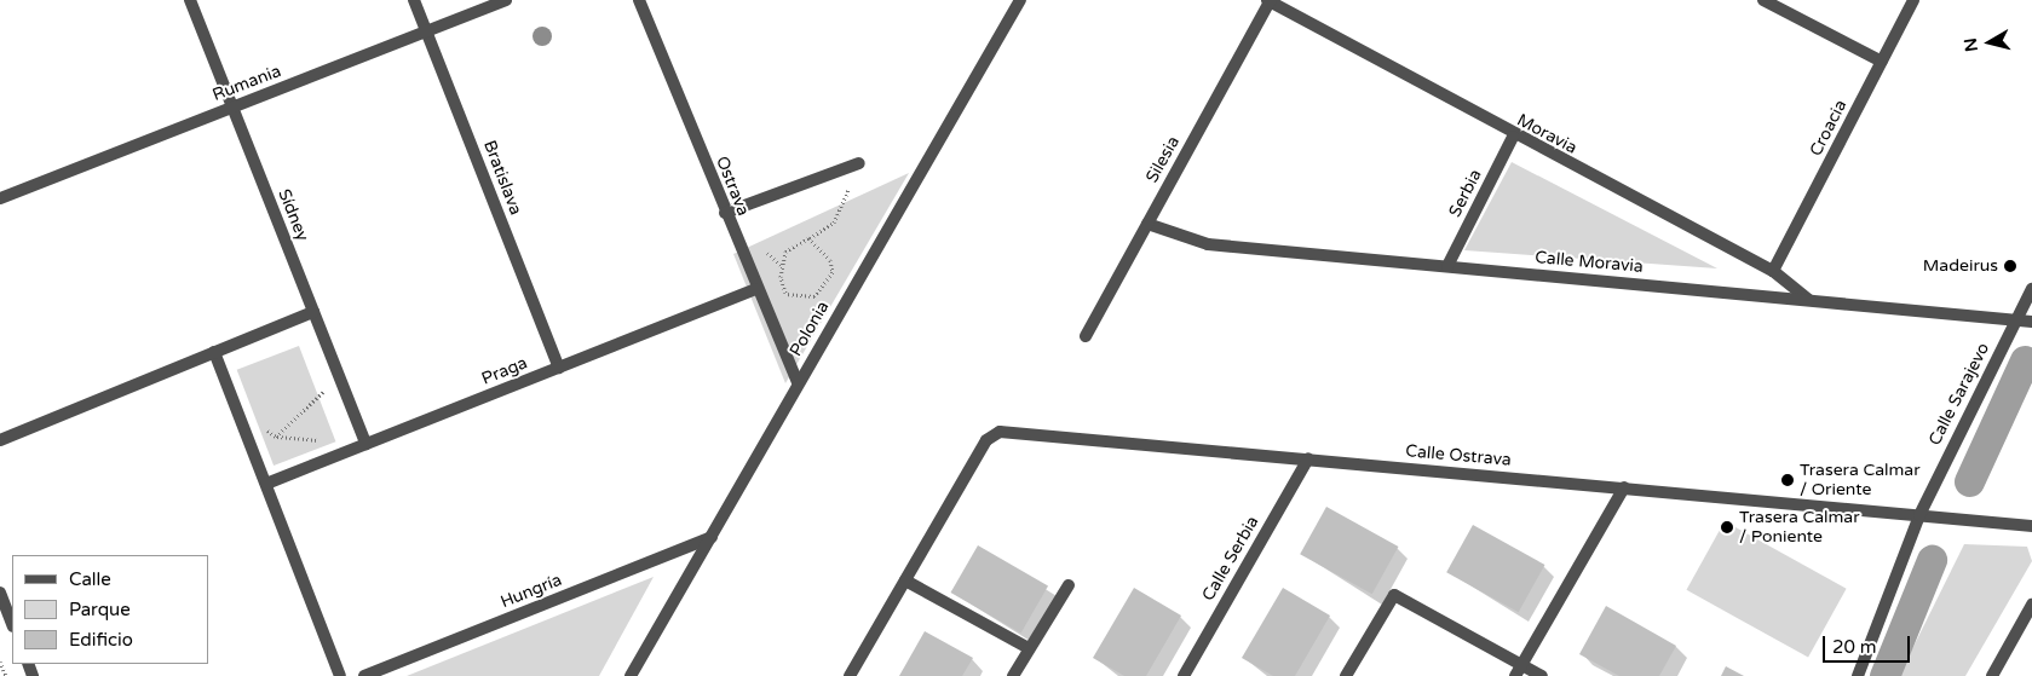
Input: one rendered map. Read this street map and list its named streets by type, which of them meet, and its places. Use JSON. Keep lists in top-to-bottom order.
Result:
{
  "streets": {
    "street": [
      "Rumania",
      "Croacia",
      "Moravia",
      "Silesia",
      "Bratislava",
      "Ostrava",
      "Serbia",
      "Sídney",
      "Calle Moravia",
      "Polonia",
      "Praga",
      "Calle Sarajevo",
      "Calle Ostrava",
      "Calle Serbia",
      "Hungría"
    ]
  },
  "crossings": [
    ["Rumania", "Bratislava"],
    ["Rumania", "Sídney"],
    ["Croacia", "Moravia"],
    ["Moravia", "Silesia"],
    ["Moravia", "Serbia"],
    ["Moravia", "Calle Moravia"],
    ["Silesia", "Calle Moravia"],
    ["Bratislava", "Praga"],
    ["Ostrava", "Polonia"],
    ["Ostrava", "Praga"],
    ["Serbia", "Calle Moravia"],
    ["Sídney", "Praga"],
    ["Calle Moravia", "Calle Sarajevo"],
    ["Polonia", "Hungría"],
    ["Calle Sarajevo", "Calle Ostrava"],
    ["Calle Ostrava", "Calle Serbia"]
  ],
  "places": ["Madeirus", "Trasera Calmar / Oriente", "Trasera Calmar / Poniente"],
  "legend": ["Calle", "Parque", "Edificio"],
  "scale_bar": "20 m",
  "north": "left"
}
